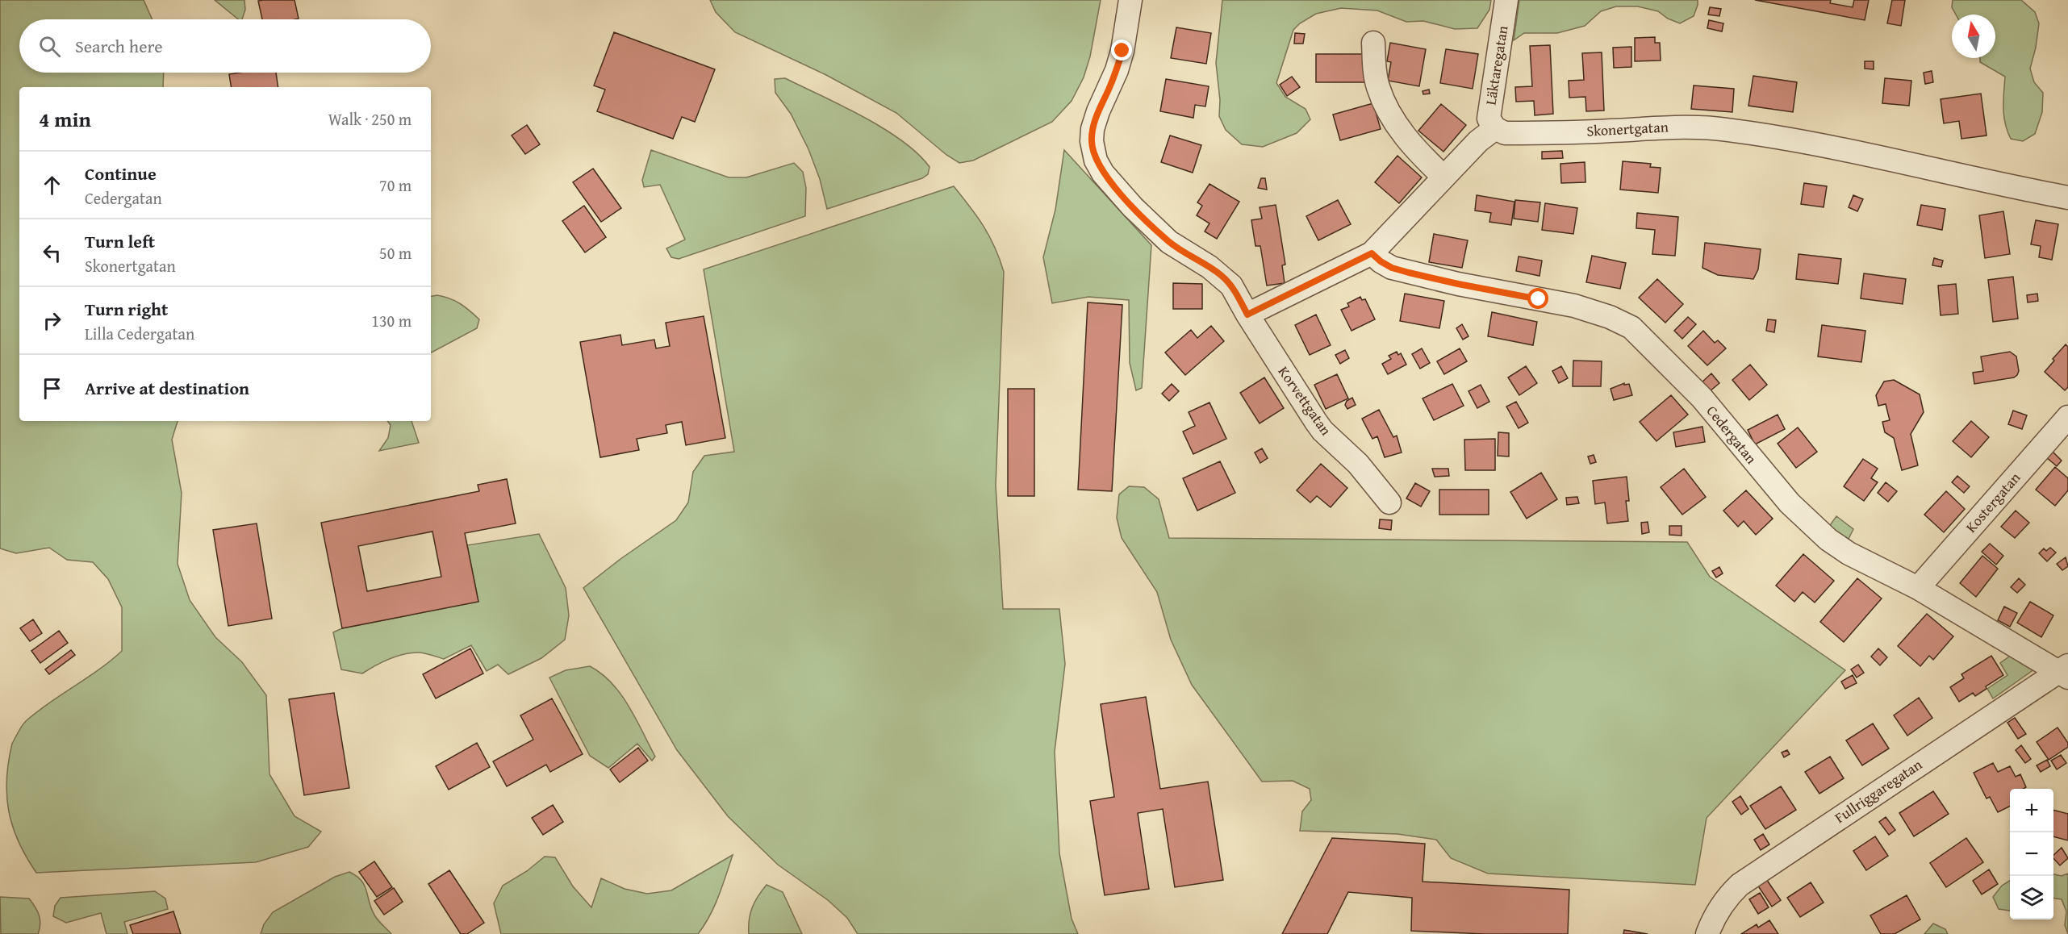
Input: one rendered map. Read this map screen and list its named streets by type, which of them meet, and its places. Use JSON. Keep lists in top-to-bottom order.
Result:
{
  "streets": {
    "street": [
      "Läktaregatan",
      "Skonertgatan",
      "Korvettgatan",
      "Cedergatan",
      "Kostergatan",
      "Fullriggaregatan"
    ]
  },
  "crossings": [
    ["Läktaregatan", "Skonertgatan"],
    ["Cedergatan", "Kostergatan"],
    ["Cedergatan", "Fullriggaregatan"]
  ],
  "north": "top",
  "page": {
    "search": "Search here",
    "heading": ["4 min", "Walk · 250 m"],
    "list": [
      ["Continue", "Cedergatan", "70 m"],
      ["Turn left", "Skonertgatan", "50 m"],
      ["Turn right", "Lilla Cedergatan", "130 m"],
      "Arrive at destination"
    ],
    "map_buttons": ["+", "−"]
  }
}
